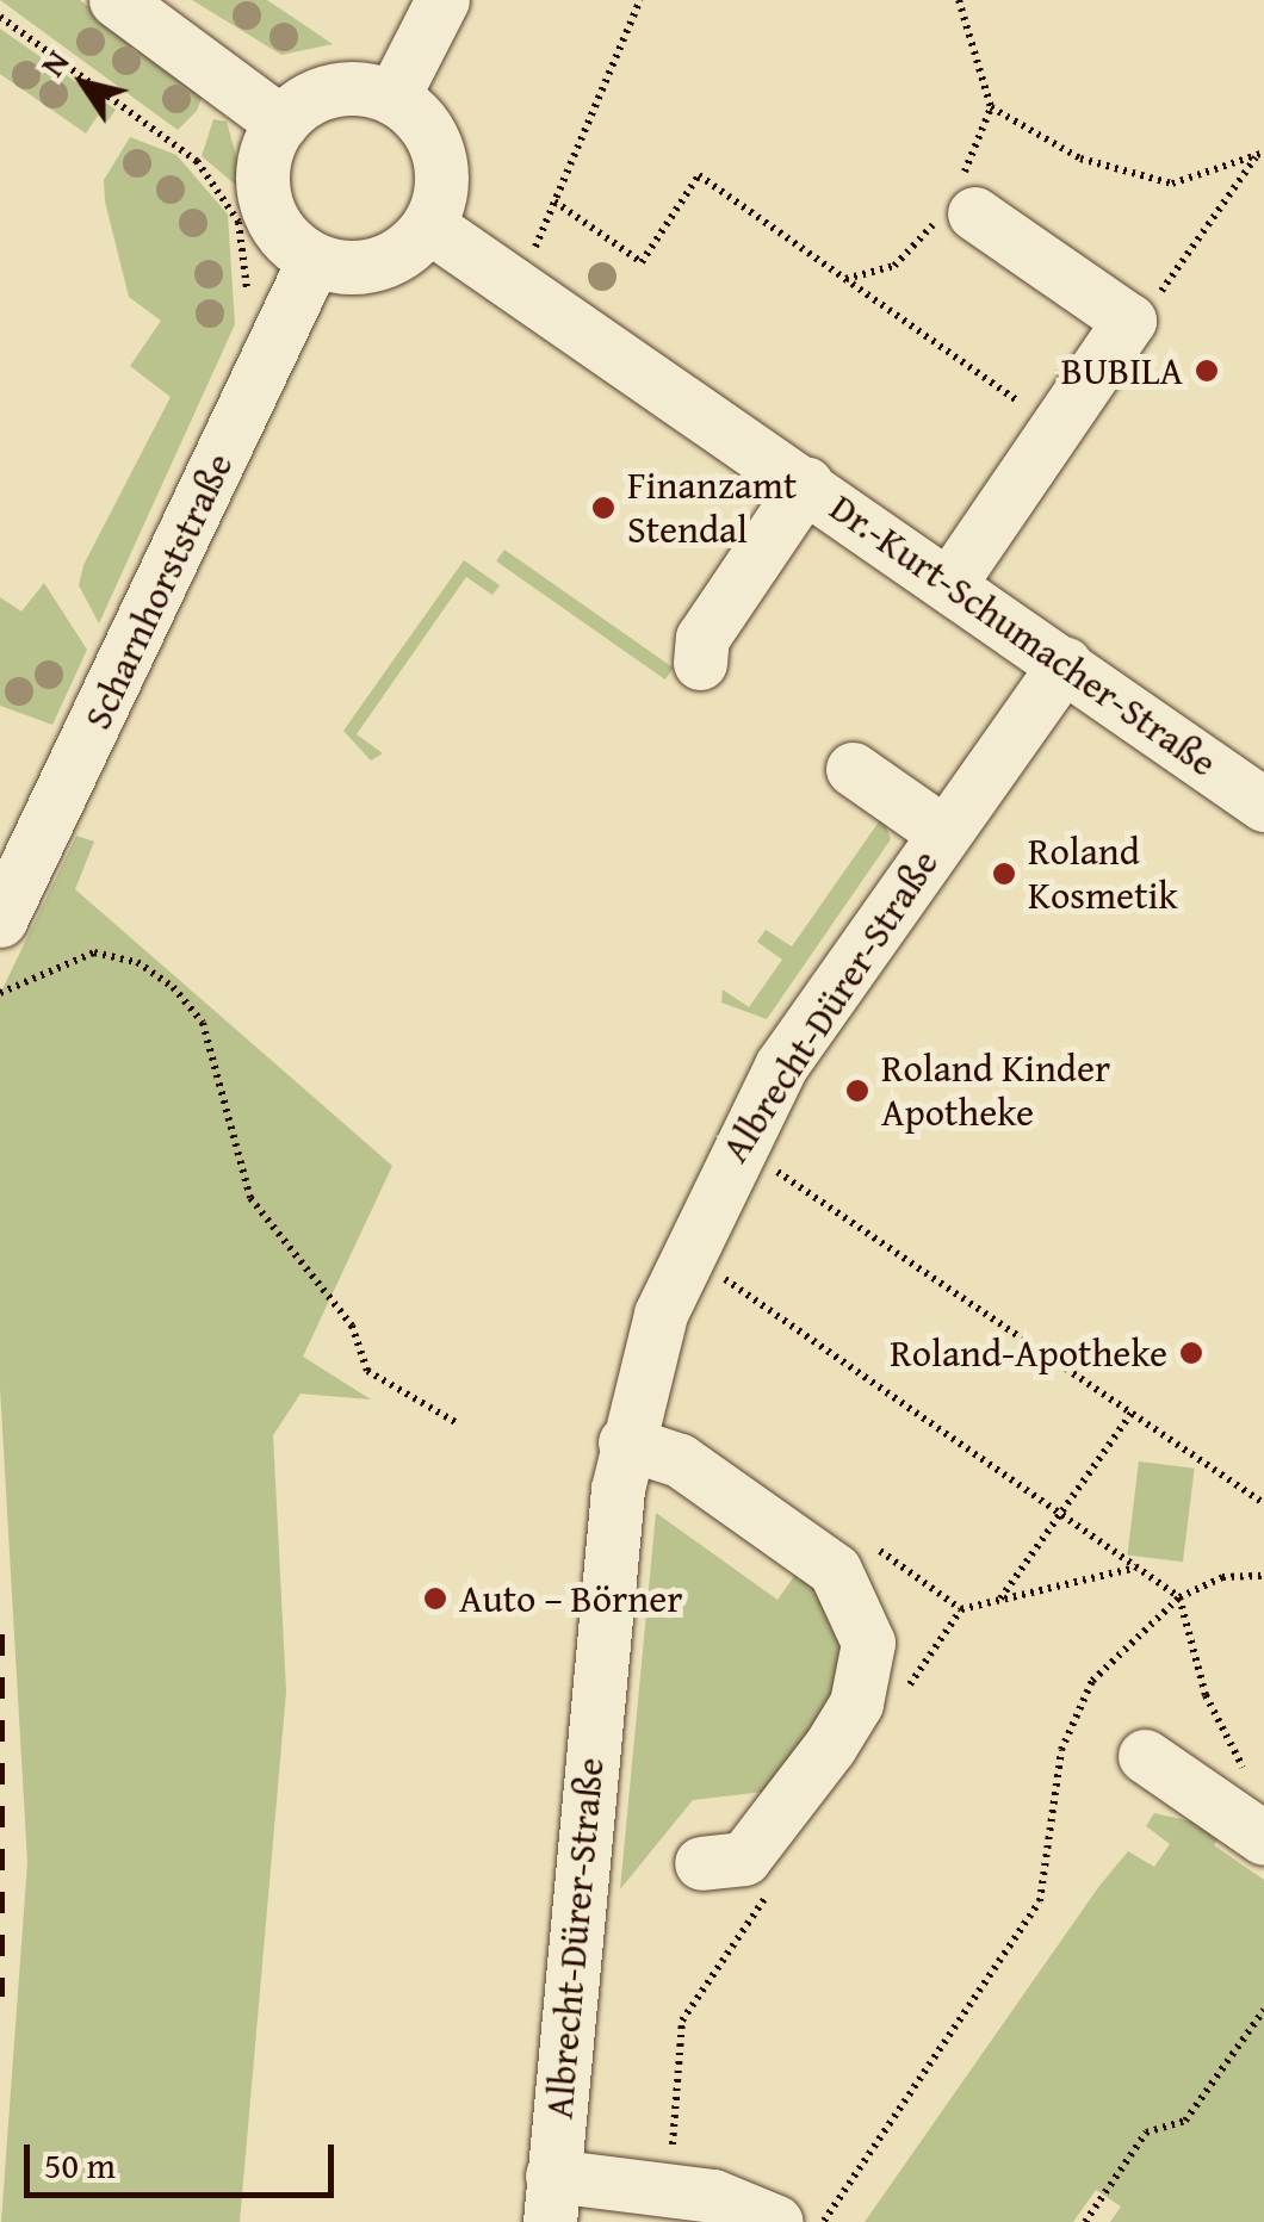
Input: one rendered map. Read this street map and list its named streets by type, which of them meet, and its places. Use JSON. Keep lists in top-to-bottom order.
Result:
{
  "streets": {
    "street": ["Scharnhorststraße", "Dr.-Kurt-Schumacher-Straße", "Albrecht-Dürer-Straße"]
  },
  "crossings": [
    ["Scharnhorststraße", "Dr.-Kurt-Schumacher-Straße"],
    ["Dr.-Kurt-Schumacher-Straße", "Albrecht-Dürer-Straße"]
  ],
  "places": [
    "BUBILA",
    "Finanzamt Stendal",
    "Roland Kosmetik",
    "Roland Kinder Apotheke",
    "Roland-Apotheke",
    "Auto – Börner"
  ],
  "scale_bar": "50 m",
  "north": "top left"
}
